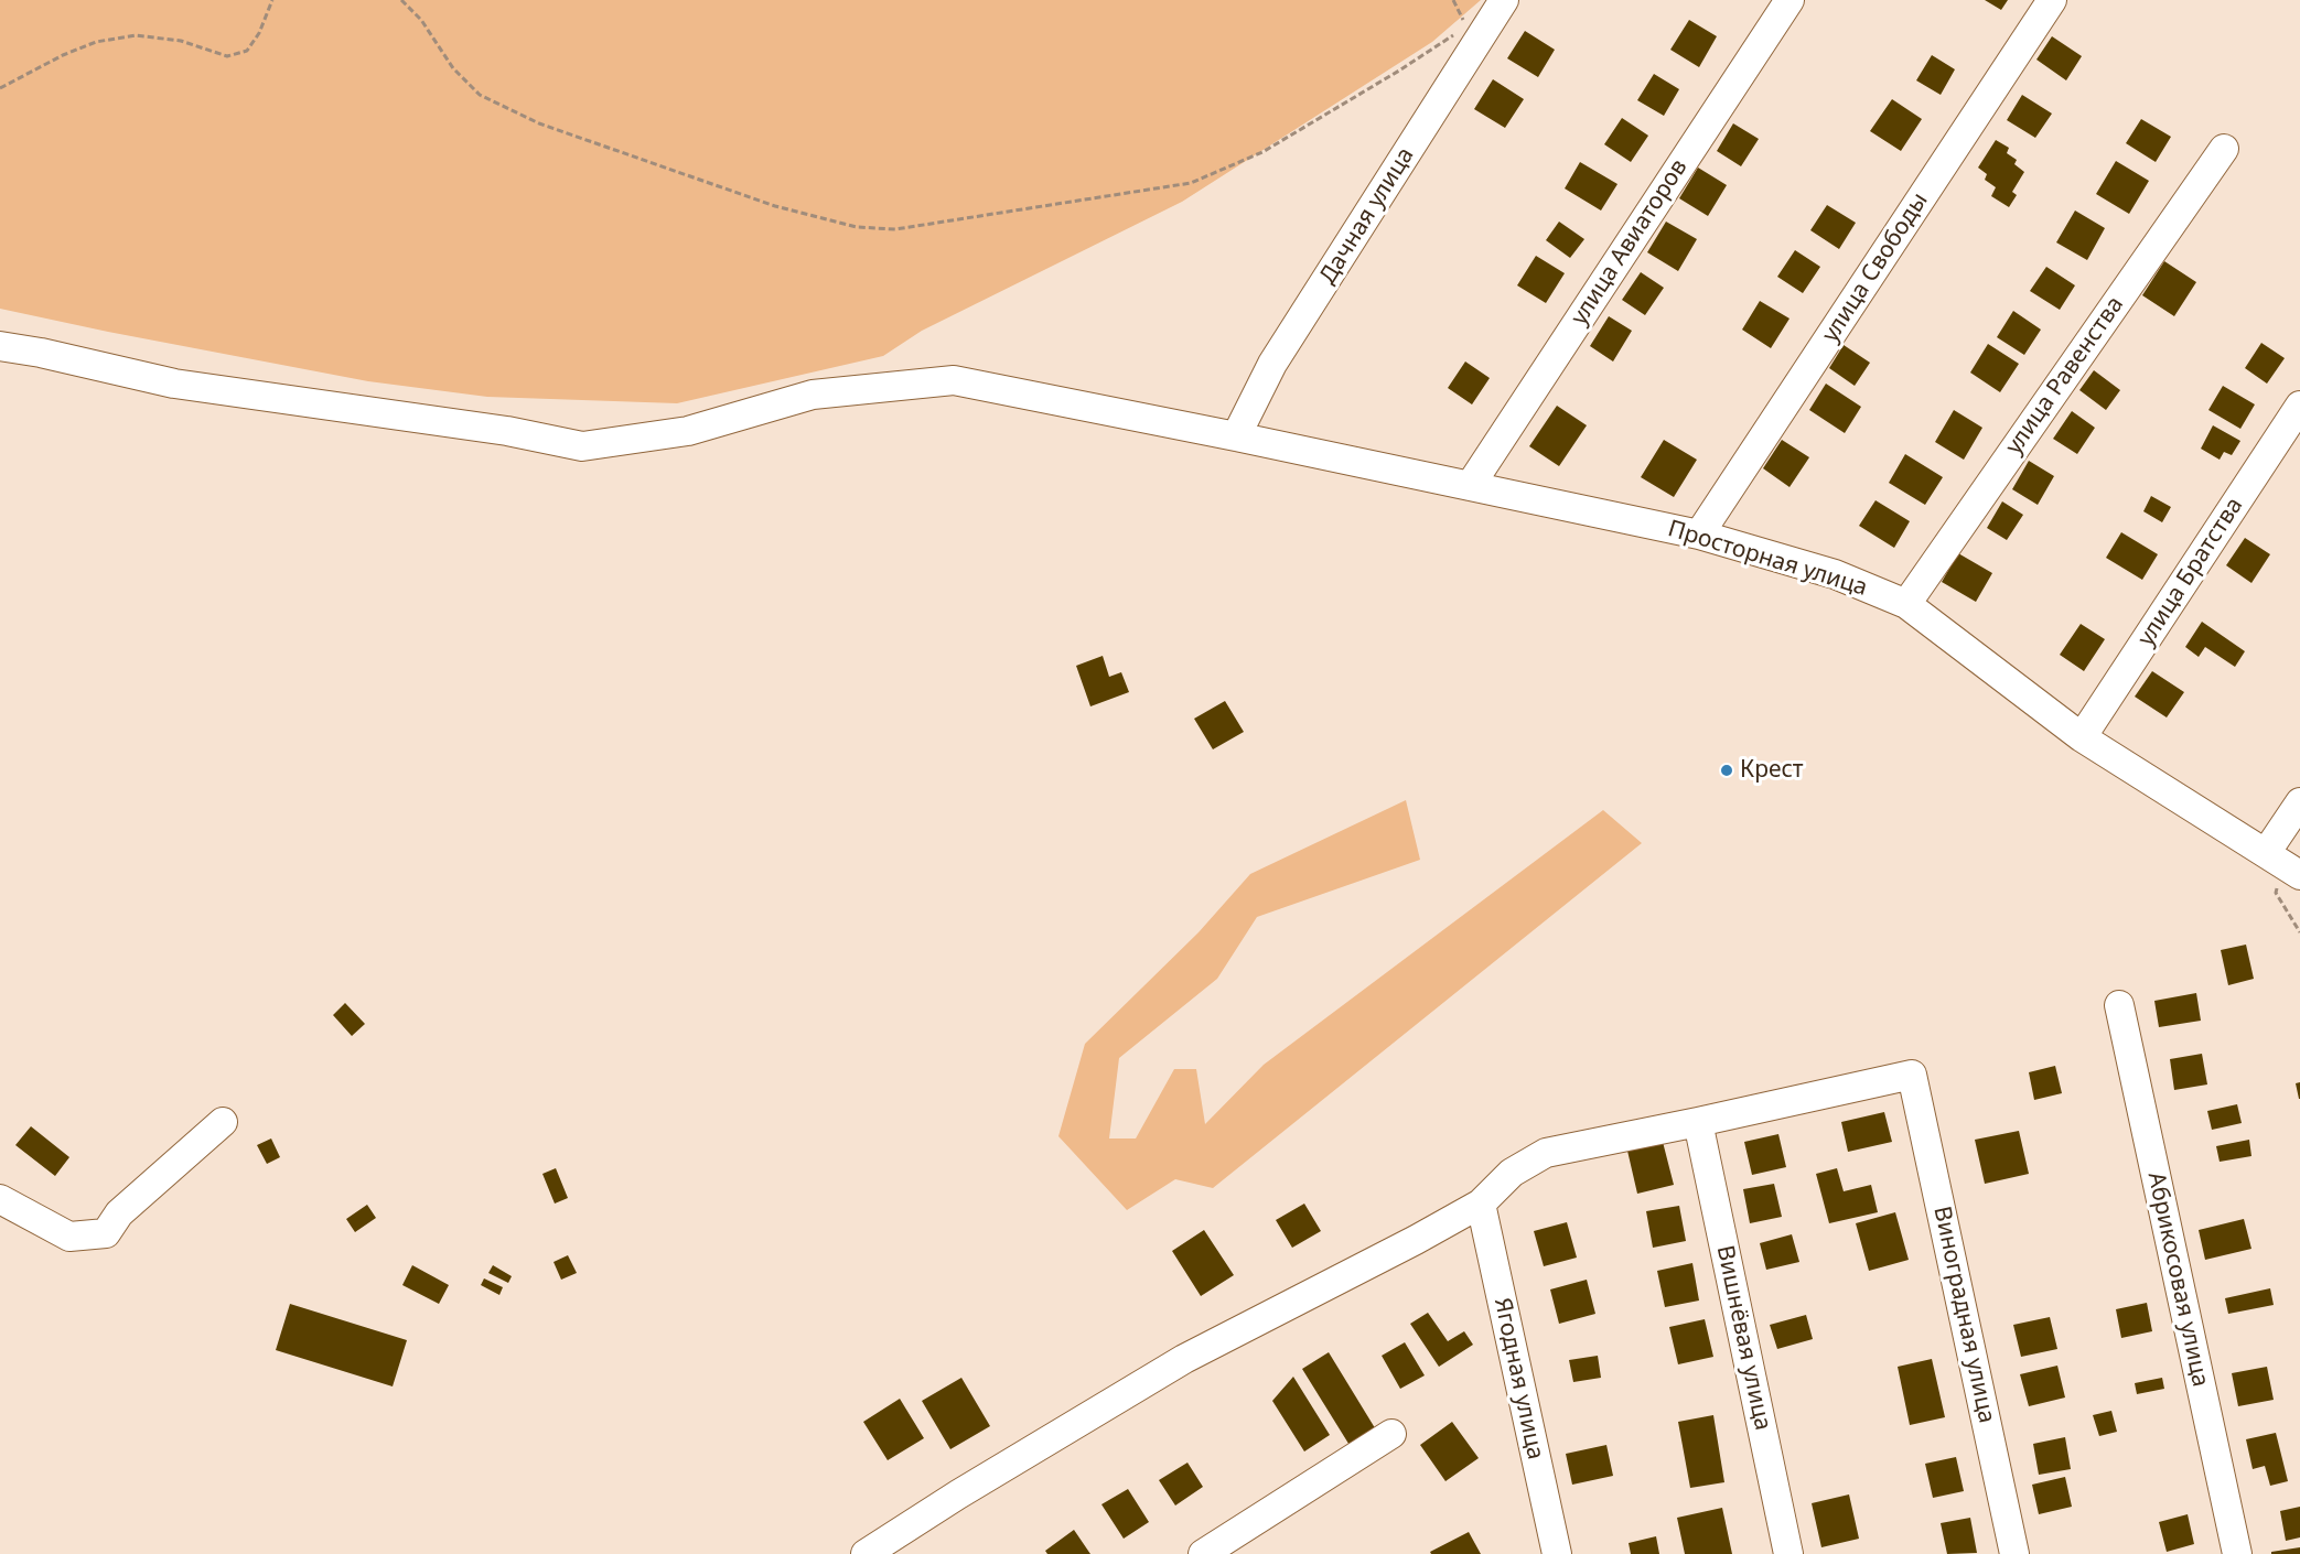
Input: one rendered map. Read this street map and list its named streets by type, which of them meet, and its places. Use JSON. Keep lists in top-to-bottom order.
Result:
{
  "streets": {
    "street": [
      "Дачная улица",
      "улица Авиаторов",
      "улица Свободы",
      "улица Равенства",
      "Просторная улица",
      "улица Братства",
      "Абрикосовая улица",
      "Виноградная улица",
      "Вишнёвая улица",
      "Ягодная улица"
    ]
  },
  "crossings": [
    ["Дачная улица", "Просторная улица"],
    ["улица Авиаторов", "Просторная улица"],
    ["улица Свободы", "Просторная улица"],
    ["улица Равенства", "Просторная улица"],
    ["Просторная улица", "улица Братства"],
    ["Виноградная улица", "Вишнёвая улица"]
  ],
  "places": ["Крест"]
}
